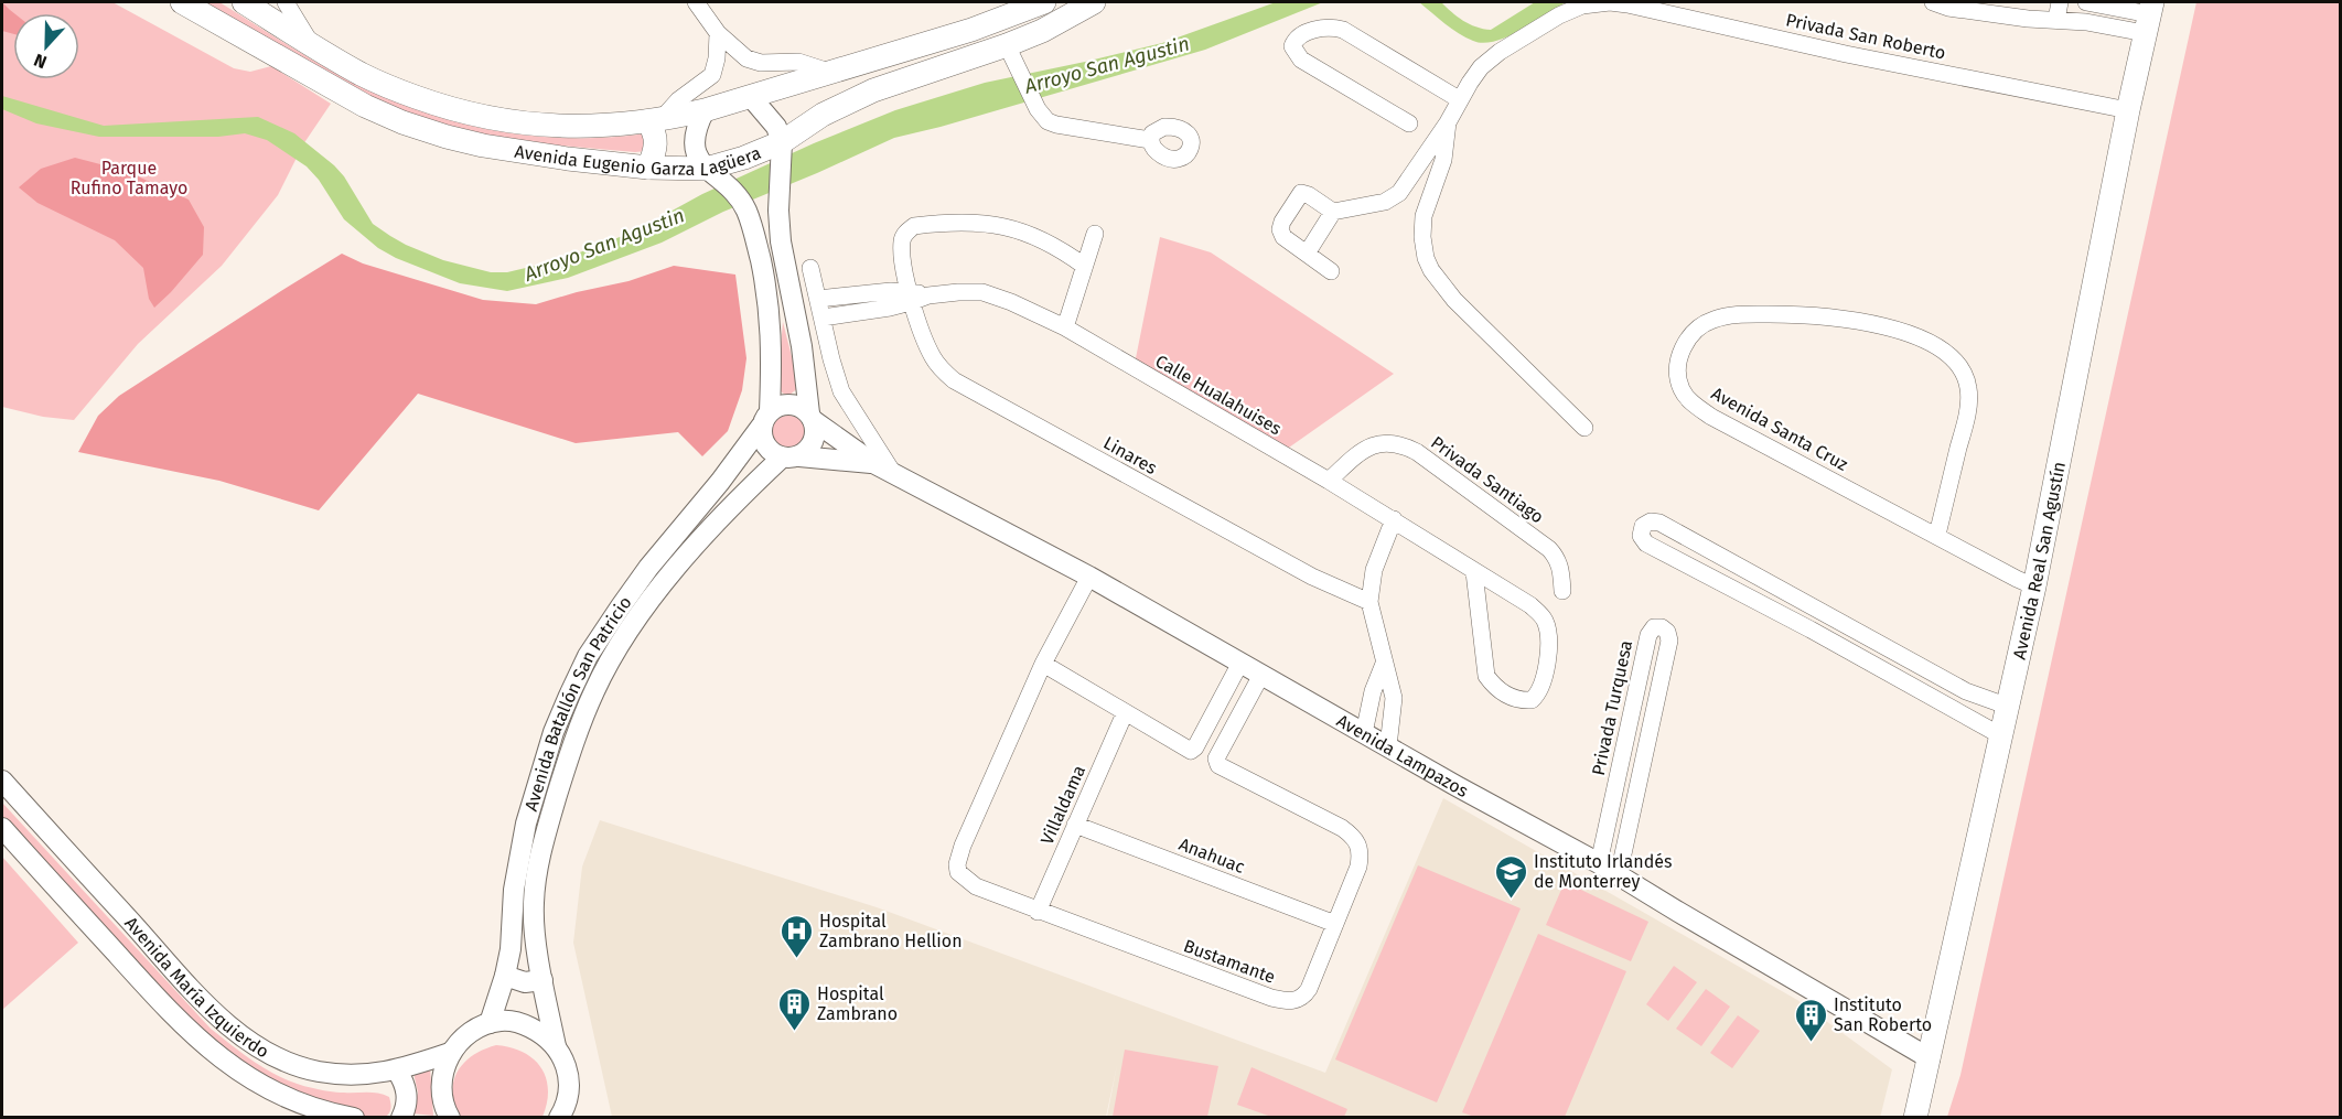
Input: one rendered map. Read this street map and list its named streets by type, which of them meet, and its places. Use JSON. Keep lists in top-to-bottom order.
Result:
{
  "streets": {
    "main road": ["Avenida Eugenio Garza Lagüera", "Avenida Real San Agustín"],
    "street": [
      "Privada San Roberto",
      "Calle Hualahuises",
      "Avenida Santa Cruz",
      "Linares",
      "Privada Santiago",
      "Avenida Batallón San Patricio",
      "Privada Turquesa",
      "Avenida Lampazos",
      "Villaldama",
      "Anahuac",
      "Bustamante",
      "Avenida María Izquierdo"
    ]
  },
  "crossings": [
    ["Privada San Roberto", "Avenida Real San Agustín"],
    ["Calle Hualahuises", "Linares"],
    ["Calle Hualahuises", "Privada Santiago"],
    ["Avenida Santa Cruz", "Avenida Real San Agustín"],
    ["Avenida Real San Agustín", "Avenida Lampazos"],
    ["Avenida Batallón San Patricio", "Avenida Lampazos"],
    ["Privada Turquesa", "Avenida Lampazos"],
    ["Avenida Lampazos", "Bustamante"],
    ["Villaldama", "Anahuac"],
    ["Villaldama", "Bustamante"],
    ["Anahuac", "Bustamante"]
  ],
  "water": ["Arroyo San Agustin"],
  "parks": ["Parque Rufino Tamayo"],
  "places": {
    "school or university": ["Instituto Irlandés de Monterrey"],
    "hospital": ["Hospital Zambrano Hellion"],
    "building": ["Hospital Zambrano", "Instituto San Roberto"]
  },
  "north": "bottom"
}
